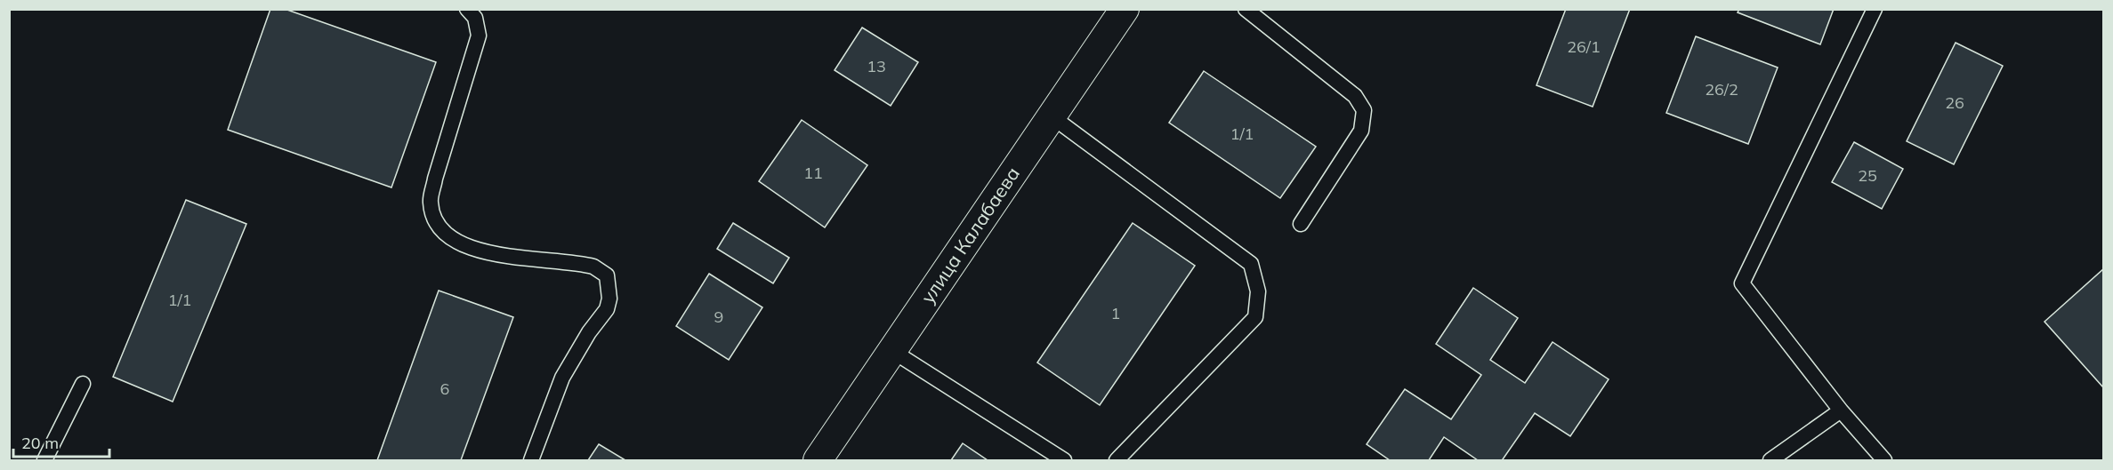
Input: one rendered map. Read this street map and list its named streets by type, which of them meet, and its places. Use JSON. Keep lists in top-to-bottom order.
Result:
{
  "streets": {
    "street": ["улица Калабаева"]
  },
  "house_numbers": [
    "26/1",
    "13",
    "26/2",
    "26",
    "1/1",
    "11",
    "25",
    "1/1",
    "1",
    "9",
    "6"
  ],
  "scale_bar": "20 m"
}
